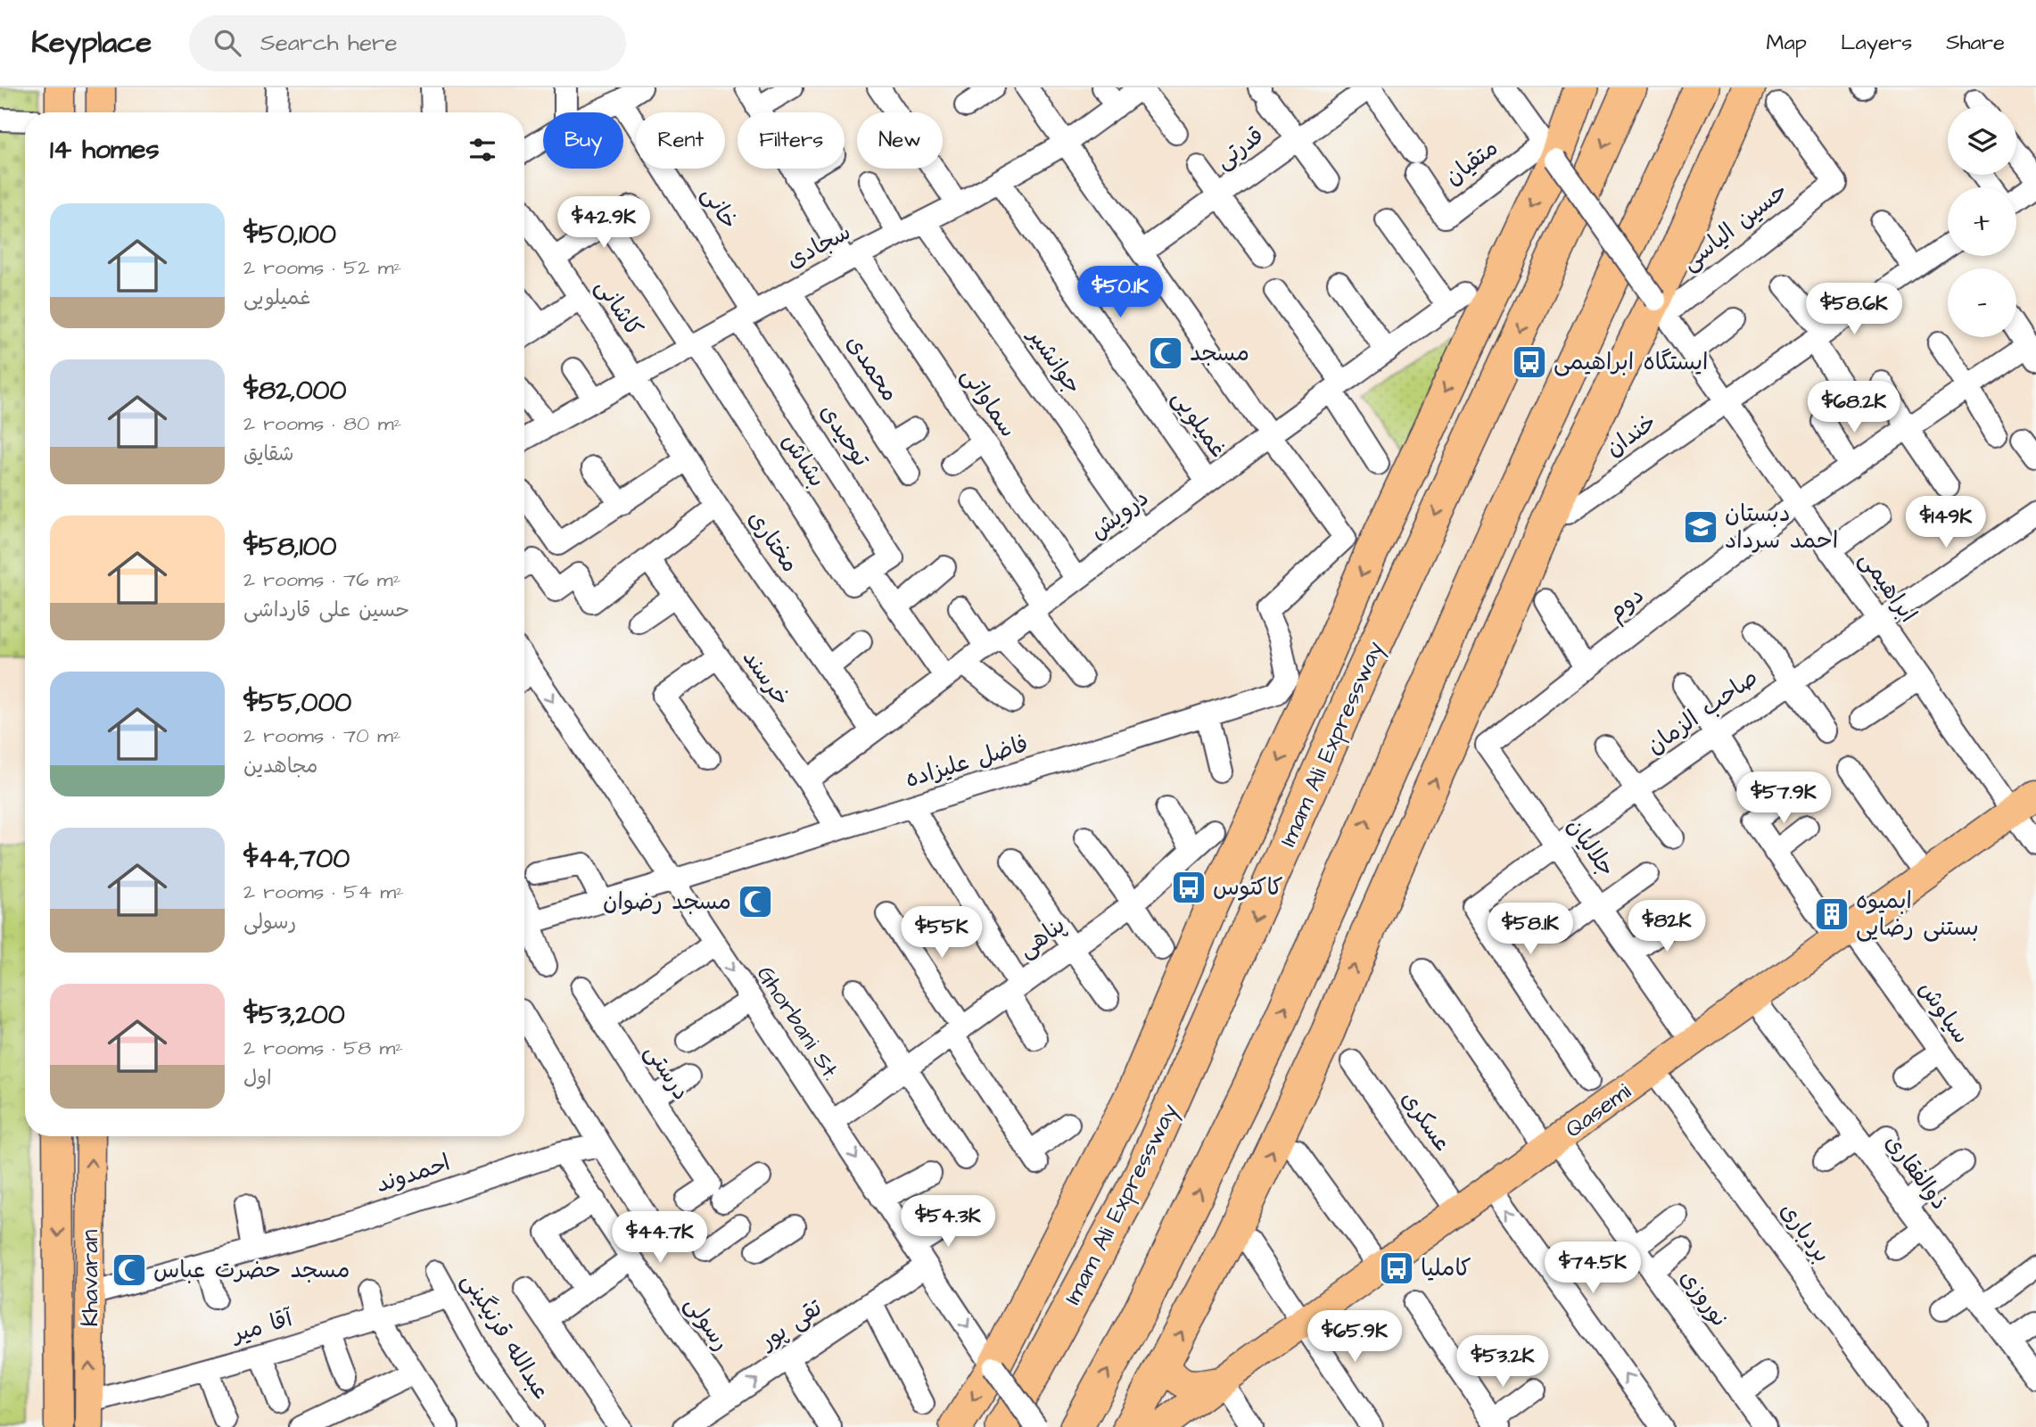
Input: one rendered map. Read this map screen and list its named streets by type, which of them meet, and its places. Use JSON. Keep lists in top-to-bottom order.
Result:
{
  "streets": {
    "highway": ["Imam Ali Expressway"],
    "main road": ["Qasemi", "Khavaran"],
    "street": [
      "قدرتی",
      "متقیان",
      "خانی",
      "حسین الیاسی",
      "سجادی",
      "کاشانی",
      "جوانشیر",
      "محمدی",
      "سماواتی",
      "غمیلویی",
      "توحیدی",
      "خندان",
      "بشاش",
      "درویش",
      "مختاری",
      "ابراهیمی",
      "دوم",
      "خرسند",
      "صاحب الزمان",
      "فاضل علیزاده",
      "جلالیان",
      "پناهی",
      "سیاوش",
      "Ghorbani St.",
      "درستی",
      "عسکری",
      "ذوالفقاری",
      "احمدوند",
      "بردباری",
      "نوروزی",
      "رسولی",
      "تقی پور",
      "آقا میر",
      "عبدالله قرنیگینی"
    ]
  },
  "crossings": [
    ["قدرتی", "متقیان"],
    ["متقیان", "ابراهیمی"],
    ["خانی", "سجادی"],
    ["خانی", "توحیدی"],
    ["حسین الیاسی", "ابراهیمی"],
    ["سجادی", "کاشانی"],
    ["سجادی", "جوانشیر"],
    ["سجادی", "محمدی"],
    ["سجادی", "سماواتی"],
    ["سجادی", "غمیلویی"],
    ["سجادی", "توحیدی"],
    ["سجادی", "بشاش"],
    ["سجادی", "مختاری"],
    ["کاشانی", "مختاری"],
    ["جوانشیر", "درویش"],
    ["سماواتی", "درویش"],
    ["غمیلویی", "درویش"],
    ["توحیدی", "بشاش"],
    ["خندان", "ابراهیمی"],
    ["درویش", "مختاری"],
    ["درویش", "خرسند"],
    ["درویش", "فاضل علیزاده"],
    ["ابراهیمی", "دوم"],
    ["ابراهیمی", "صاحب الزمان"],
    ["ابراهیمی", "Qasemi"],
    ["دوم", "جلالیان"],
    ["خرسند", "فاضل علیزاده"],
    ["صاحب الزمان", "جلالیان"],
    ["فاضل علیزاده", "Ghorbani St."],
    ["جلالیان", "Qasemi"],
    ["پناهی", "Ghorbani St."],
    ["سیاوش", "Qasemi"],
    ["Ghorbani St.", "تقی پور"],
    ["Qasemi", "عسکری"],
    ["Qasemi", "ذوالفقاری"],
    ["Qasemi", "بردباری"],
    ["Qasemi", "نوروزی"],
    ["احمدوند", "Khavaran"],
    ["احمدوند", "رسولی"],
    ["Khavaran", "آقا میر"],
    ["رسولی", "تقی پور"],
    ["آقا میر", "عبدالله قرنیگینی"]
  ],
  "places": {
    "mosque": ["مسجد", "مسجد رضوان", "مسجد حضرت عباس"],
    "bus stop": ["ایستگاه ابراهیمی", "کاکتوس", "کاملیا"],
    "school or university": ["دبستان احمد سرداد"],
    "building": ["ابمیوه بستنی رضایی"]
  },
  "page": {
    "header": "Keyplace",
    "search": "Search here",
    "nav": ["Map", "Layers", "Share"],
    "map_buttons": ["+", "−"],
    "chip": [
      "Buy",
      "Rent",
      "Filters",
      "New"
    ],
    "heading": "14 homes",
    "list": [
      {
        "name": "$50,100",
        "note": "2 rooms · 52 m² · غمیلویی"
      },
      {
        "name": "$82,000",
        "note": "2 rooms · 80 m² · شقایق"
      },
      {
        "name": "$58,100",
        "note": "2 rooms · 76 m² · حسین علی قارداشی"
      },
      {
        "name": "$55,000",
        "note": "2 rooms · 70 m² · مجاهدین"
      },
      {
        "name": "$44,700",
        "note": "2 rooms · 54 m² · رسولی"
      },
      {
        "name": "$53,200",
        "note": "2 rooms · 58 m² · اول"
      }
    ],
    "price": [
      "$42.9K",
      "$50.1K",
      "$58.6K",
      "$68.2K",
      "$149K",
      "$57.9K",
      "$82K",
      "$58.1K",
      "$55K",
      "$54.3K",
      "$44.7K",
      "$74.5K",
      "$65.9K",
      "$53.2K"
    ]
  }
}
